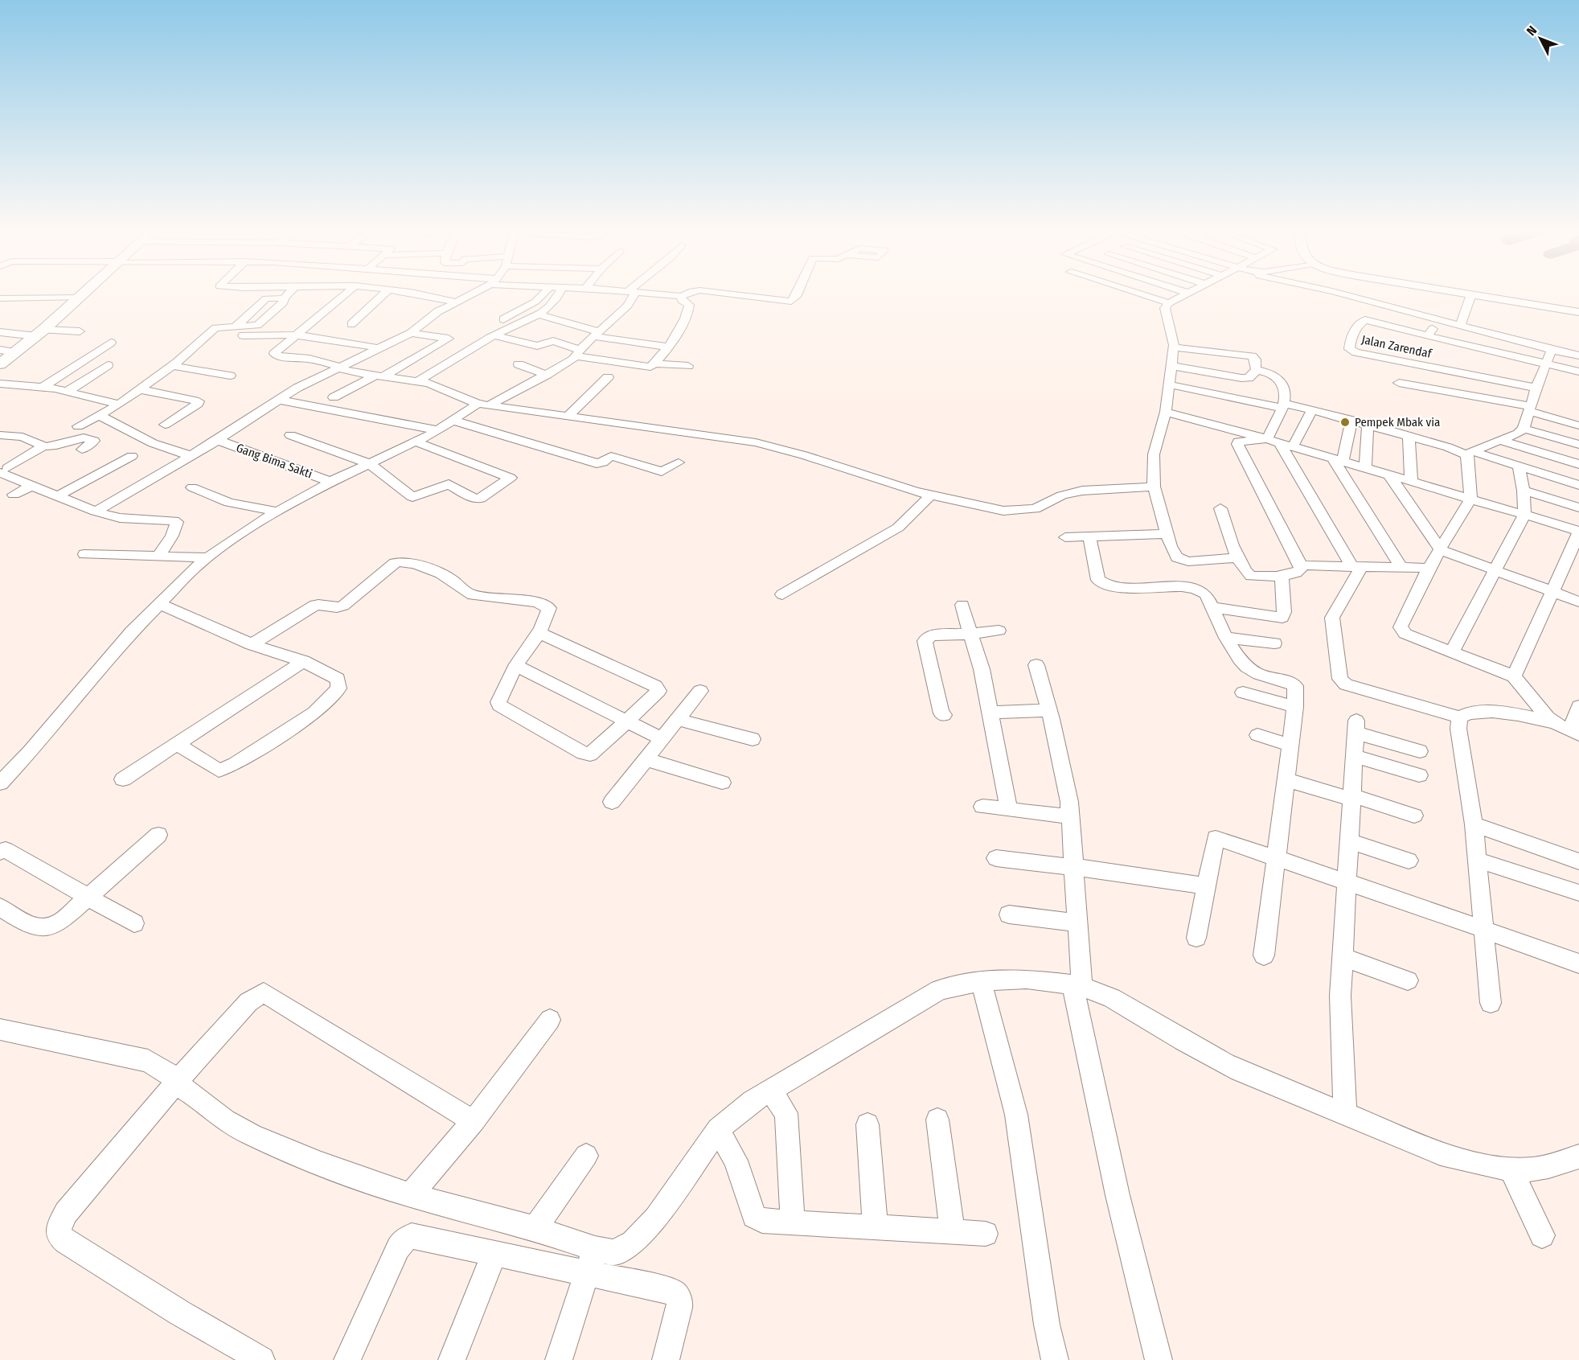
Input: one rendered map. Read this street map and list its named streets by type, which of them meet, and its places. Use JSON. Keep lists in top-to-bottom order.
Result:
{
  "streets": {
    "street": ["Jalan Zarendaf", "Gang Bima Sakti"]
  },
  "places": ["Pempek Mbak via"],
  "north": "top left"
}
